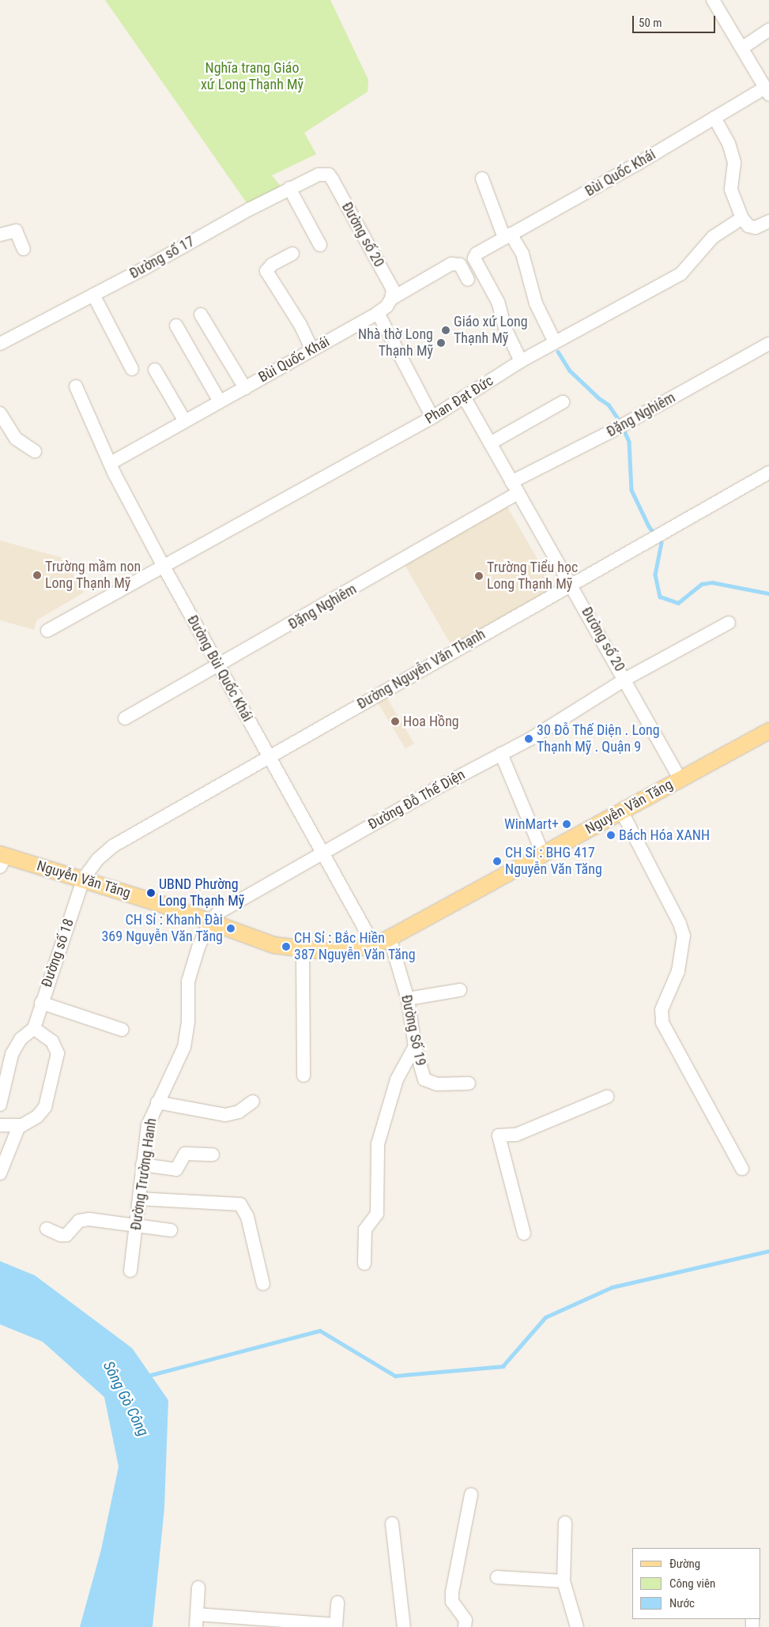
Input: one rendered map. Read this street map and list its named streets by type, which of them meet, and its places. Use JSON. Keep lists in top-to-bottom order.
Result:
{
  "streets": {
    "main road": ["Nguyễn Văn Tăng"],
    "street": [
      "Bùi Quốc Khái",
      "Đường số 20",
      "Đường số 17",
      "Phan Đạt Đức",
      "Đặng Nghiêm",
      "Đường Bùi Quốc Khái",
      "Đường Nguyễn Văn Thạnh",
      "Đường Đỗ Thế Diện",
      "Đường số 18",
      "Đường Số 19",
      "Đường Trường Hanh"
    ]
  },
  "crossings": [
    ["Bùi Quốc Khái", "Đường số 20"],
    ["Bùi Quốc Khái", "Phan Đạt Đức"],
    ["Bùi Quốc Khái", "Đường Bùi Quốc Khái"],
    ["Đường số 20", "Đường số 17"],
    ["Đường số 20", "Phan Đạt Đức"],
    ["Đường số 20", "Đặng Nghiêm"],
    ["Đường số 20", "Đường Nguyễn Văn Thạnh"],
    ["Đường số 20", "Đường Đỗ Thế Diện"],
    ["Đường số 20", "Nguyễn Văn Tăng"],
    ["Phan Đạt Đức", "Đường Bùi Quốc Khái"],
    ["Đặng Nghiêm", "Đường Bùi Quốc Khái"],
    ["Đường Bùi Quốc Khái", "Đường Nguyễn Văn Thạnh"],
    ["Đường Bùi Quốc Khái", "Đường Đỗ Thế Diện"],
    ["Đường Bùi Quốc Khái", "Nguyễn Văn Tăng"],
    ["Đường Nguyễn Văn Thạnh", "Nguyễn Văn Tăng"],
    ["Đường Nguyễn Văn Thạnh", "Đường số 18"],
    ["Đường Đỗ Thế Diện", "Nguyễn Văn Tăng"],
    ["Đường Đỗ Thế Diện", "Đường Trường Hanh"],
    ["Nguyễn Văn Tăng", "Đường số 18"],
    ["Nguyễn Văn Tăng", "Đường Số 19"],
    ["Nguyễn Văn Tăng", "Đường Trường Hanh"]
  ],
  "water": ["Sông Gò Công"],
  "parks": ["Nghĩa trang Giáo xứ Long Thạnh Mỹ"],
  "places": [
    "Giáo xứ Long Thạnh Mỹ",
    "Nhà thờ Long Thạnh Mỹ",
    "Trường mầm non Long Thạnh Mỹ",
    "Trường Tiểu học Long Thạnh Mỹ",
    "Hoa Hồng",
    "30 Đỗ Thế Diện . Long Thạnh Mỹ . Quận 9",
    "WinMart+",
    "Bách Hóa XANH",
    "CH Sỉ : BHG 417 Nguyễn Văn Tăng",
    "UBND Phường Long Thạnh Mỹ",
    "CH Sỉ : Khanh Đài 369 Nguyễn Văn Tăng",
    "CH Sỉ : Bắc Hiền 387 Nguyễn Văn Tăng"
  ],
  "legend": ["Đường", "Công viên", "Nước"],
  "scale_bar": "50 m"
}
